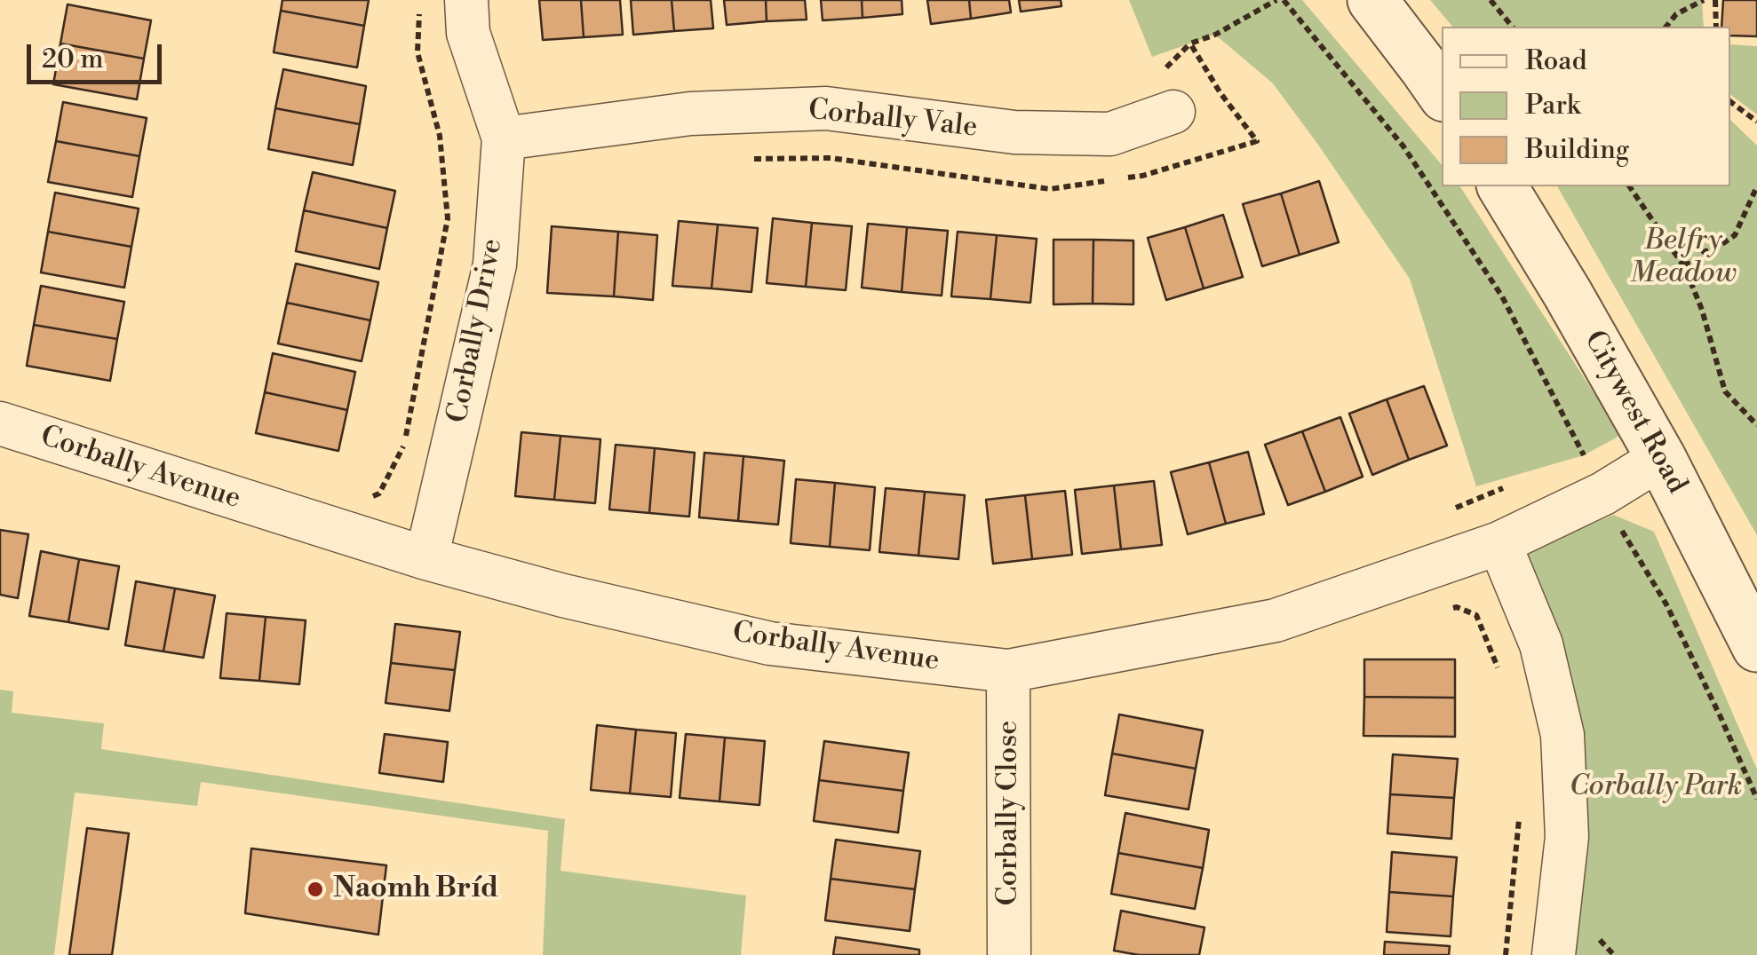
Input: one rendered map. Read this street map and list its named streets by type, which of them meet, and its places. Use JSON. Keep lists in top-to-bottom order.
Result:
{
  "streets": {
    "street": [
      "Corbally Vale",
      "Corbally Drive",
      "Citywest Road",
      "Corbally Avenue",
      "Corbally Close"
    ]
  },
  "crossings": [
    ["Corbally Vale", "Corbally Drive"],
    ["Corbally Drive", "Corbally Avenue"],
    ["Citywest Road", "Corbally Avenue"],
    ["Corbally Avenue", "Corbally Close"]
  ],
  "parks": ["Belfry Meadow", "Corbally Park"],
  "places": ["Naomh Bríd"],
  "legend": ["Road", "Park", "Building"],
  "scale_bar": "20 m"
}
